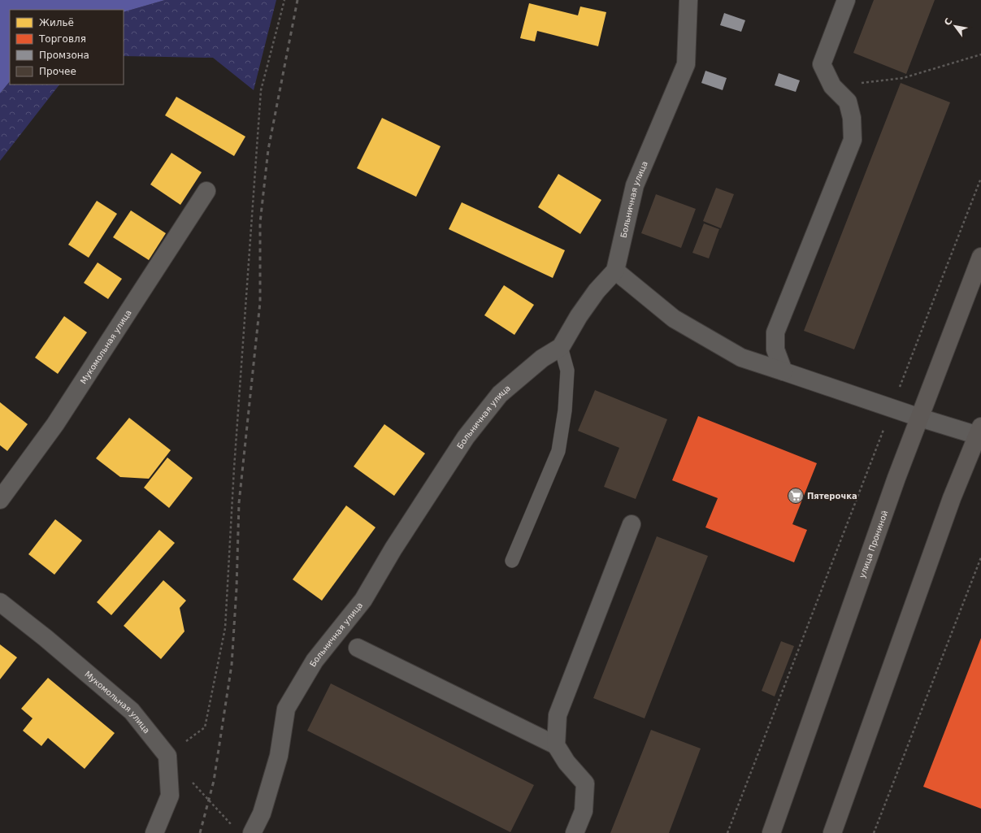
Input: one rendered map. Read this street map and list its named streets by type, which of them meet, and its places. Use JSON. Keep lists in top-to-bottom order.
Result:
{
  "streets": {
    "main road": ["улица Прониной"],
    "street": ["Больничная улица", "Мукомольная улица"]
  },
  "places": {
    "supermarket": ["Пятерочка"]
  },
  "legend": [
    "Жильё",
    "Торговля",
    "Промзона",
    "Прочее"
  ],
  "north": "top left"
}
